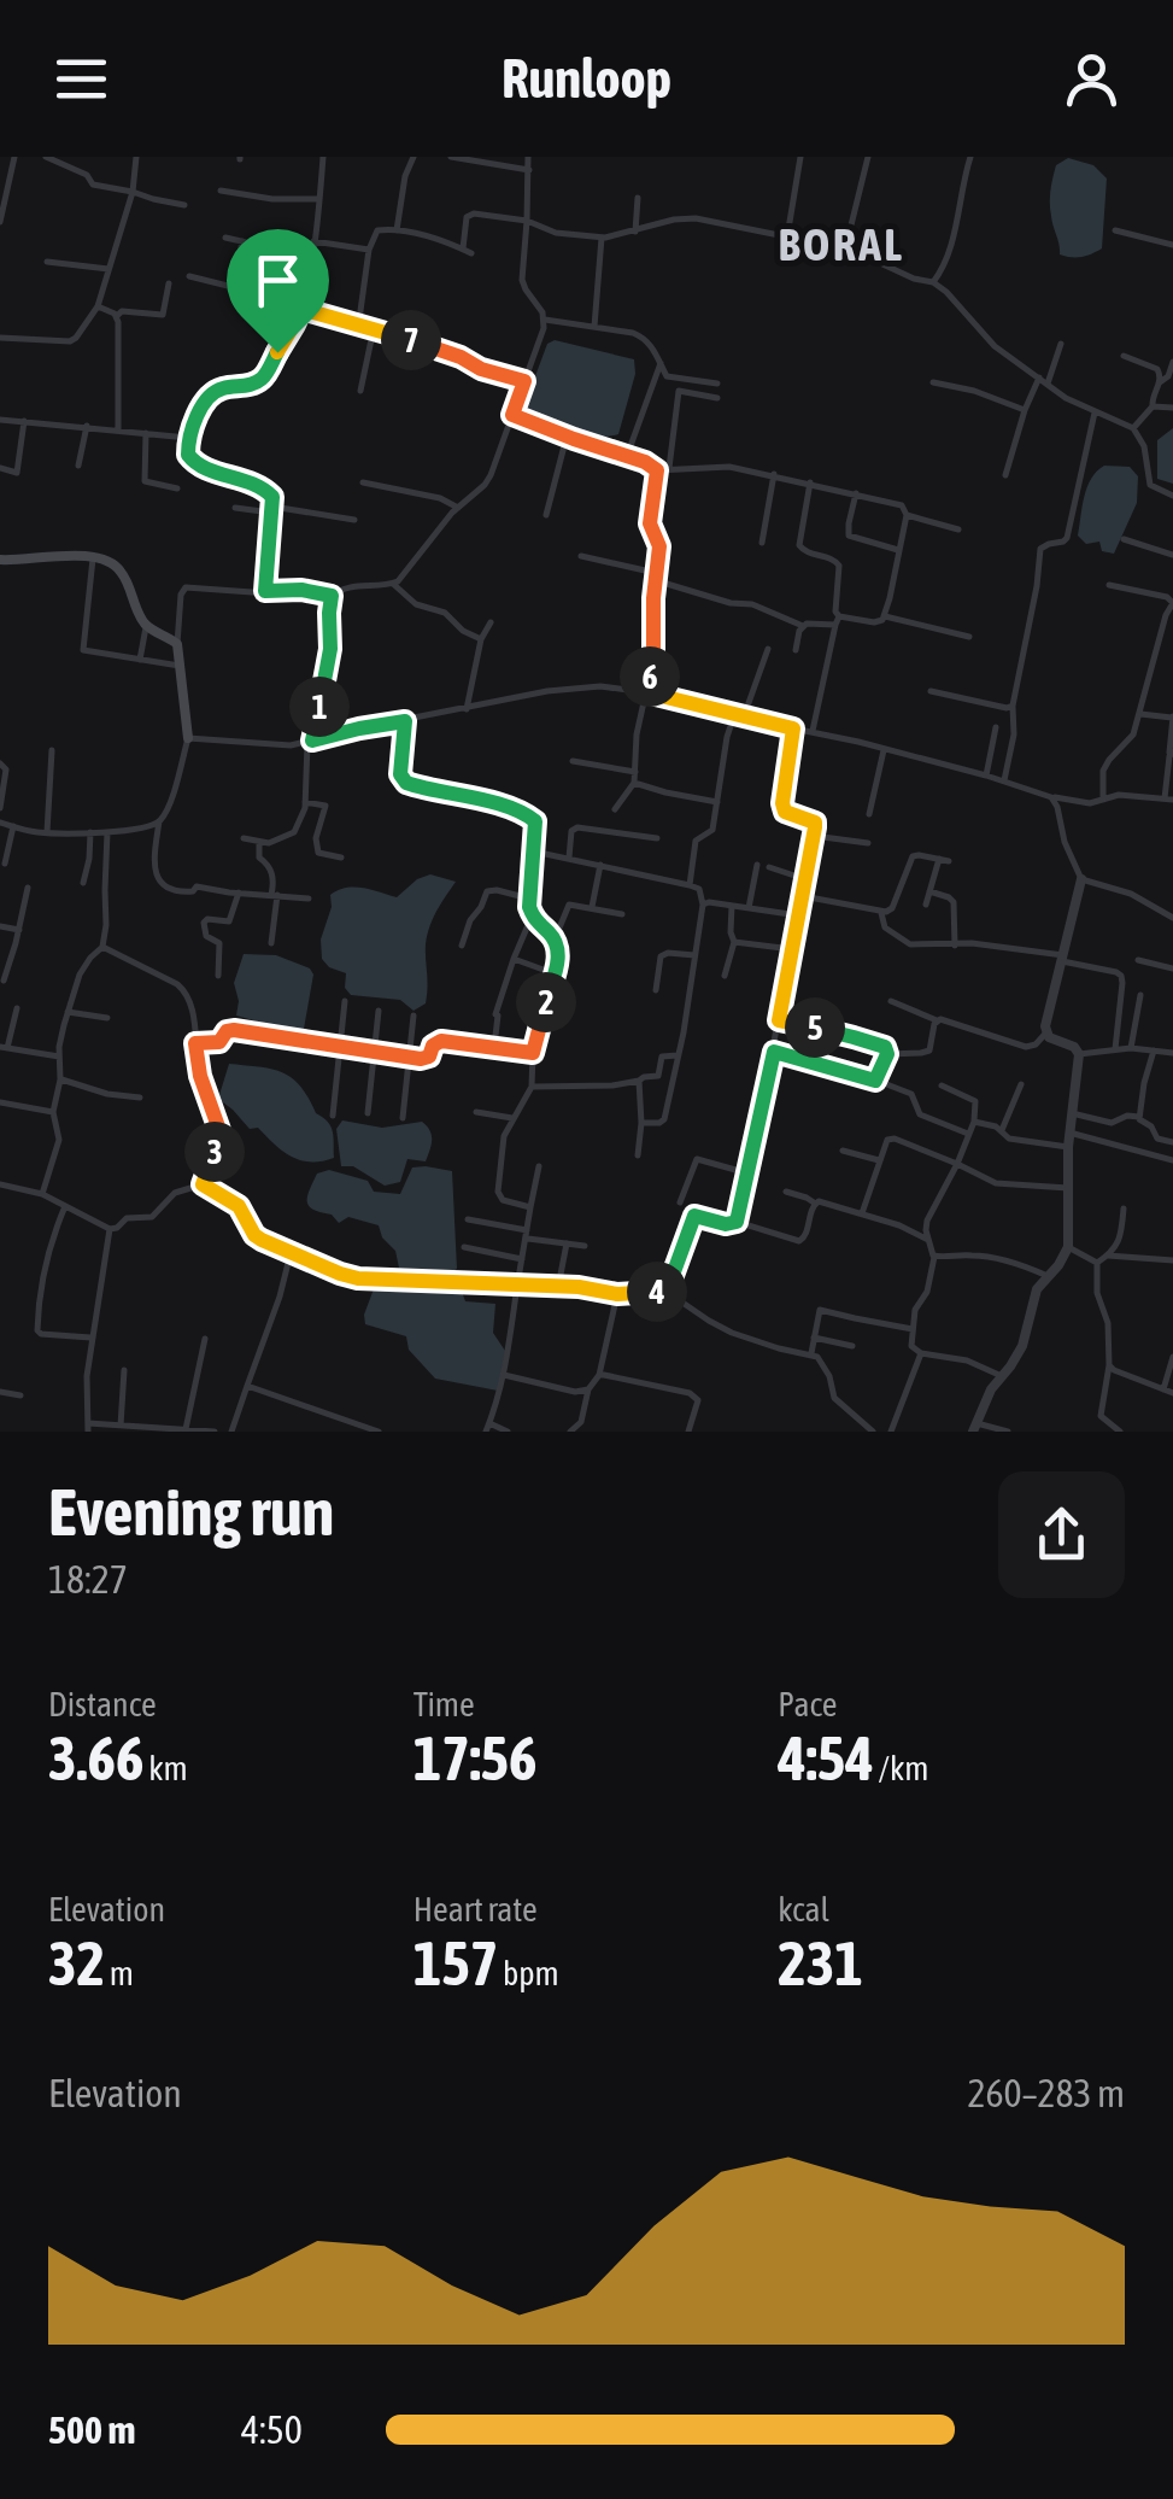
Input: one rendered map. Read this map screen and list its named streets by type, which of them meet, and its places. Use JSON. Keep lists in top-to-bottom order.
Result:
{
  "districts": ["BORAL"],
  "page": {
    "header": "Runloop",
    "pins": [
      "7",
      "6",
      "1",
      "2",
      "5",
      "3",
      "4"
    ],
    "heading": ["Evening run", "18:27"],
    "stats": [
      ["Distance", "3.66 km"],
      ["Time", "17:56"],
      ["Pace", "4:54 /km"],
      ["Elevation", "32 m"],
      ["Heart rate", "157 bpm"],
      ["kcal", "231"]
    ],
    "chart": ["Elevation", "260–283 m"],
    "list": [
      {
        "name": "500 m",
        "note": "4:50"
      }
    ]
  }
}
